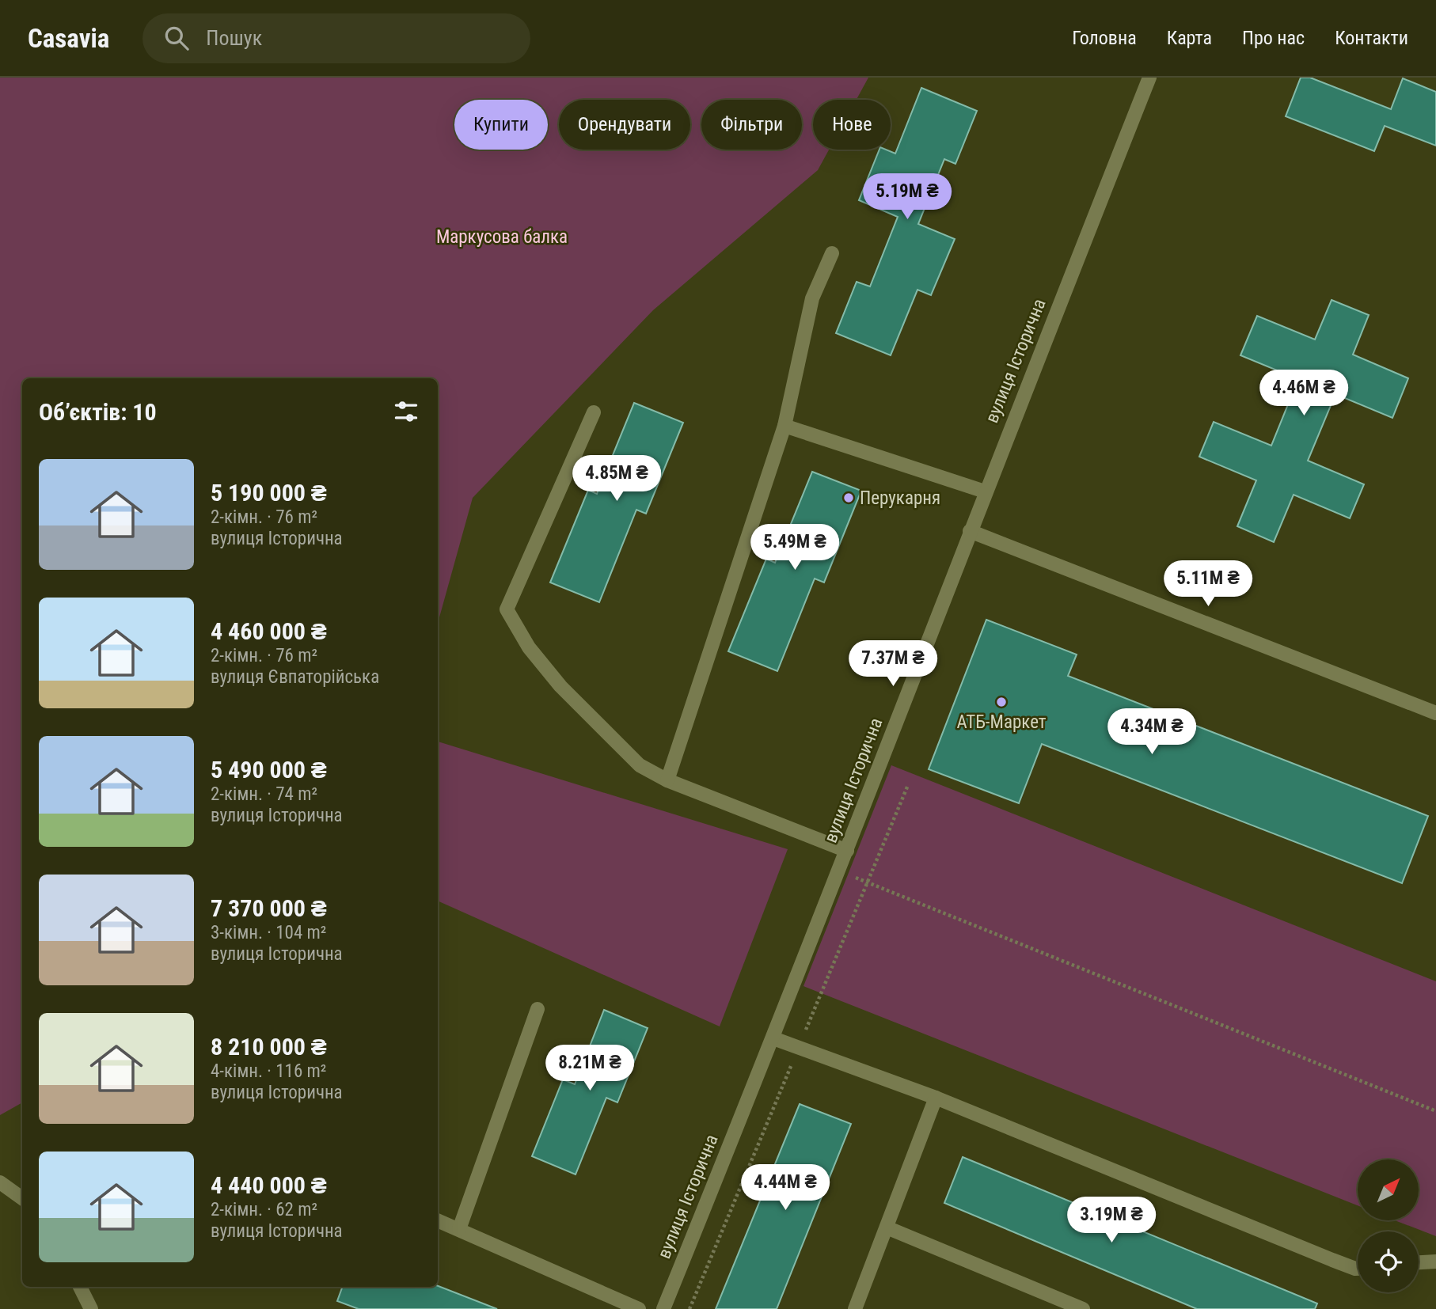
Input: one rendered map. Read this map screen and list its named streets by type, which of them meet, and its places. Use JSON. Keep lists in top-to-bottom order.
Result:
{
  "streets": {
    "street": ["вулиця Історична"]
  },
  "parks": ["Маркусова балка"],
  "places": ["Перукарня", "АТБ-Маркет"],
  "north": "top right",
  "page": {
    "header": "Casavia",
    "search": "Пошук",
    "nav": [
      "Головна",
      "Карта",
      "Про нас",
      "Контакти"
    ],
    "chip": [
      "Купити",
      "Орендувати",
      "Фільтри",
      "Нове"
    ],
    "price": [
      "5.19M ₴",
      "4.46M ₴",
      "4.85M ₴",
      "5.49M ₴",
      "5.11M ₴",
      "7.37M ₴",
      "4.34M ₴",
      "8.21M ₴",
      "4.44M ₴",
      "3.19M ₴"
    ],
    "heading": "Об’єктів: 10",
    "list": [
      {
        "name": "5 190 000 ₴",
        "note": "2-кімн. · 76 m² · вулиця Історична"
      },
      {
        "name": "4 460 000 ₴",
        "note": "2-кімн. · 76 m² · вулиця Євпаторійська"
      },
      {
        "name": "5 490 000 ₴",
        "note": "2-кімн. · 74 m² · вулиця Історична"
      },
      {
        "name": "7 370 000 ₴",
        "note": "3-кімн. · 104 m² · вулиця Історична"
      },
      {
        "name": "8 210 000 ₴",
        "note": "4-кімн. · 116 m² · вулиця Історична"
      },
      {
        "name": "4 440 000 ₴",
        "note": "2-кімн. · 62 m² · вулиця Історична"
      }
    ]
  }
}
